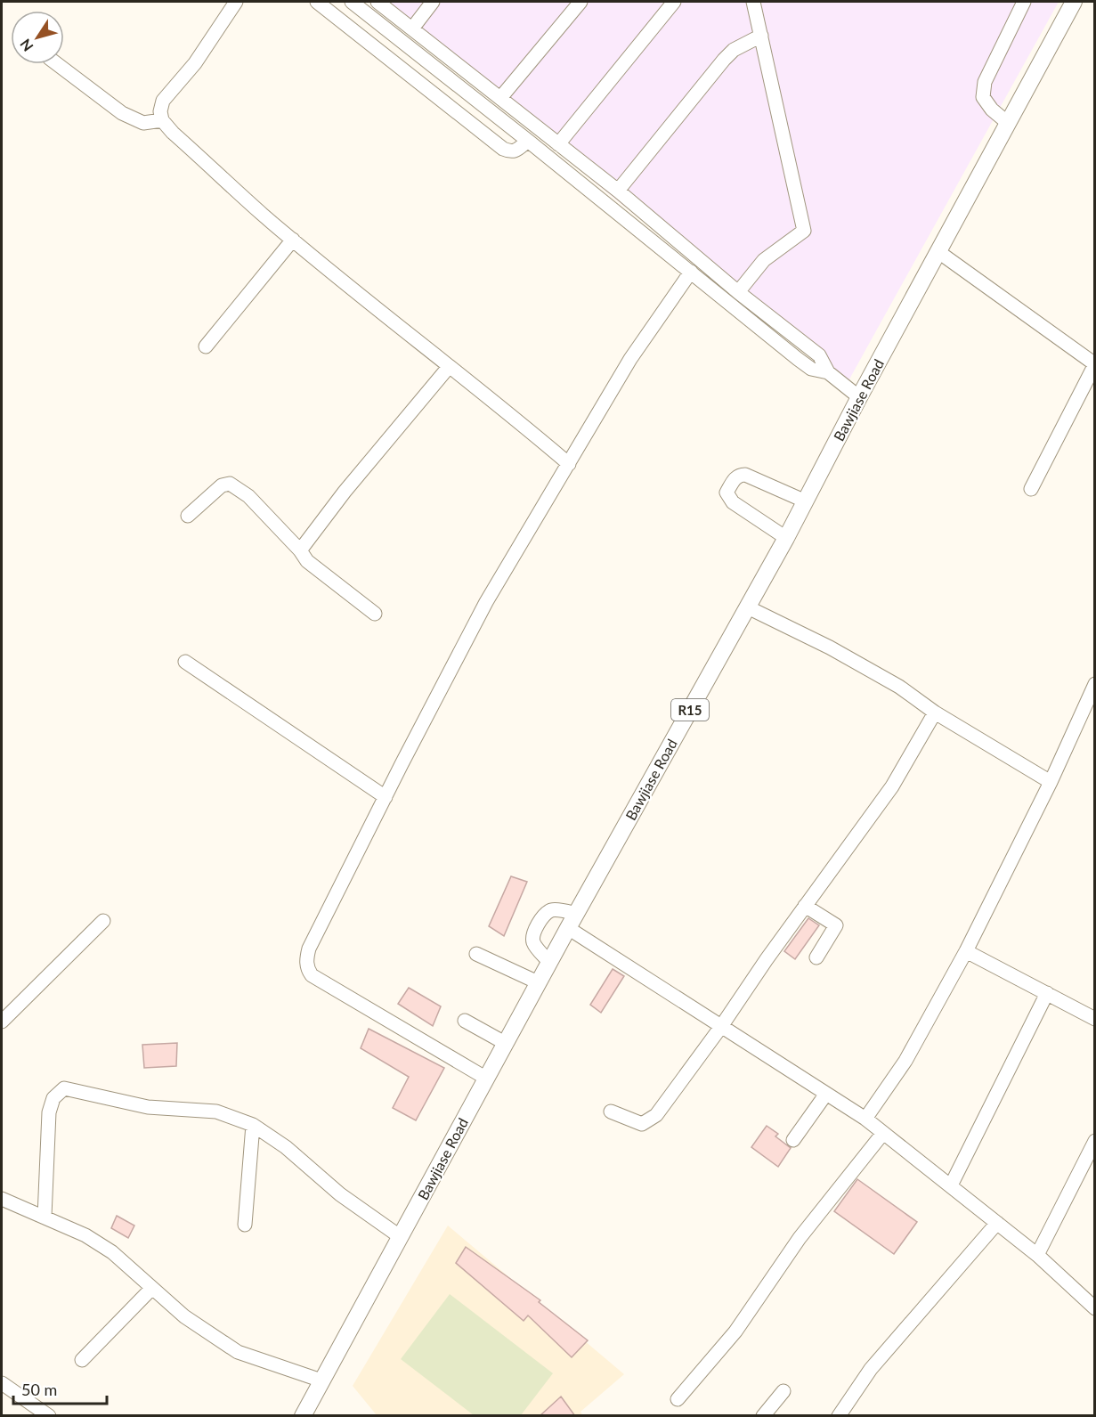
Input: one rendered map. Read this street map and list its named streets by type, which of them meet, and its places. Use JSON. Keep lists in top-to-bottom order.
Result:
{
  "streets": {
    "main road": ["Bawjiase Road", "R15"]
  },
  "scale_bar": "50 m",
  "north": "bottom left"
}
